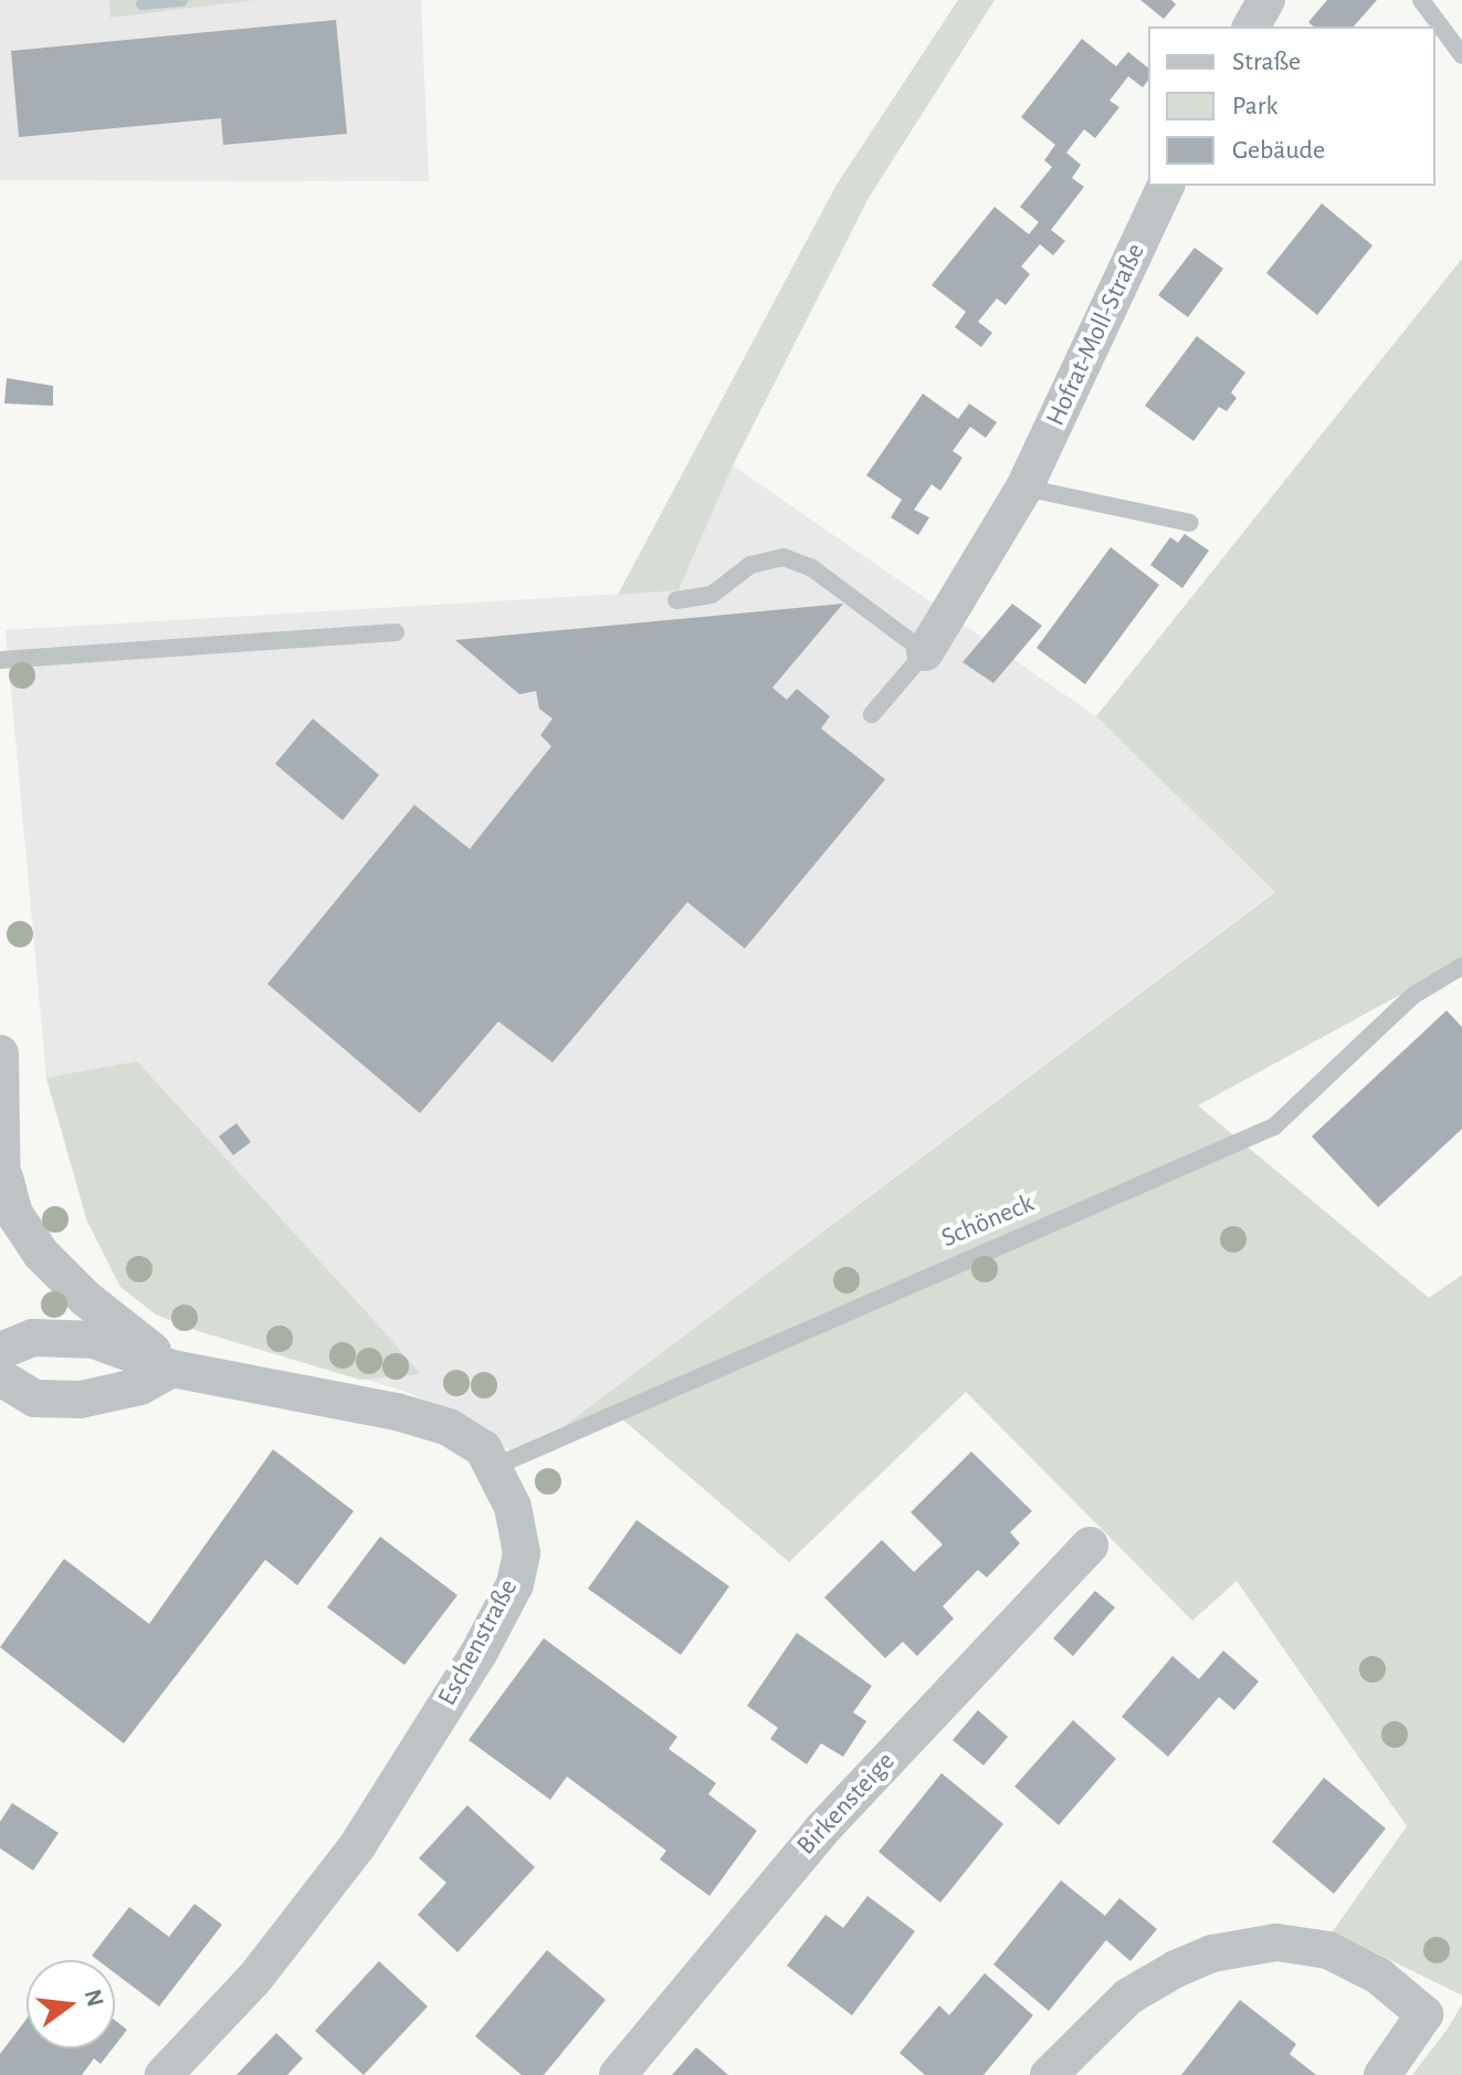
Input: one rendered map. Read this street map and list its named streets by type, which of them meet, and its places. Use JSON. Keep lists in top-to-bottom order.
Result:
{
  "streets": {
    "street": ["Hofrat-Moll-Straße", "Eschenstraße", "Birkensteige"],
    "lane": ["Schöneck"]
  },
  "crossings": [
    ["Schöneck", "Eschenstraße"]
  ],
  "legend": ["Straße", "Park", "Gebäude"],
  "north": "right"
}
